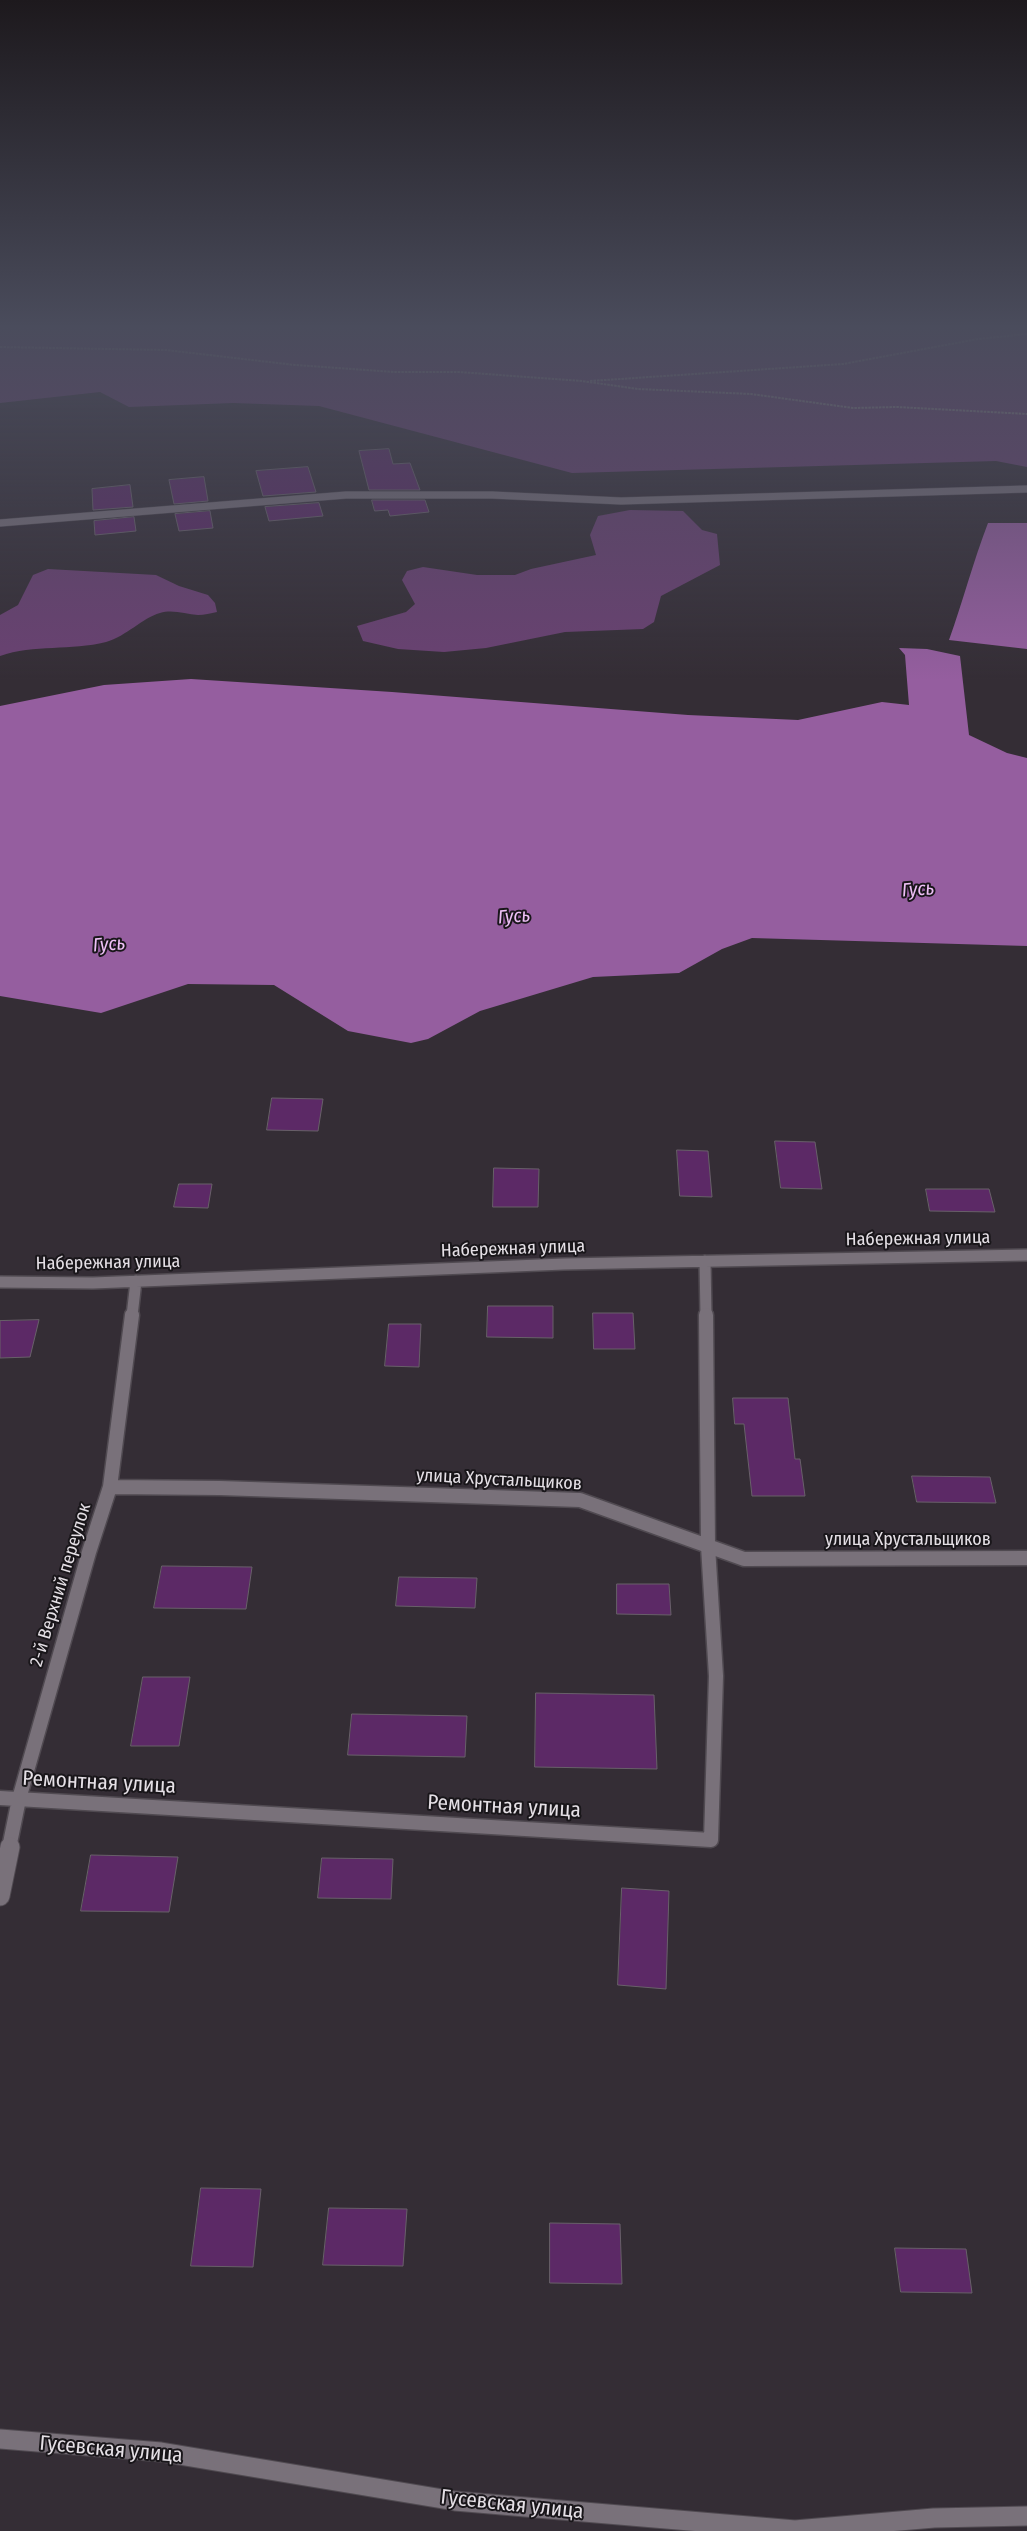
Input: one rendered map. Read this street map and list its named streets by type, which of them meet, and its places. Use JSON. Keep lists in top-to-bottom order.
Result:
{
  "streets": {
    "street": [
      "Набережная улица",
      "улица Хрустальщиков",
      "2-й Верхний переулок",
      "Ремонтная улица",
      "Гусевская улица"
    ]
  },
  "crossings": [
    ["Набережная улица", "2-й Верхний переулок"],
    ["улица Хрустальщиков", "2-й Верхний переулок"],
    ["улица Хрустальщиков", "Ремонтная улица"],
    ["2-й Верхний переулок", "Ремонтная улица"]
  ],
  "water": ["Гусь"]
}
